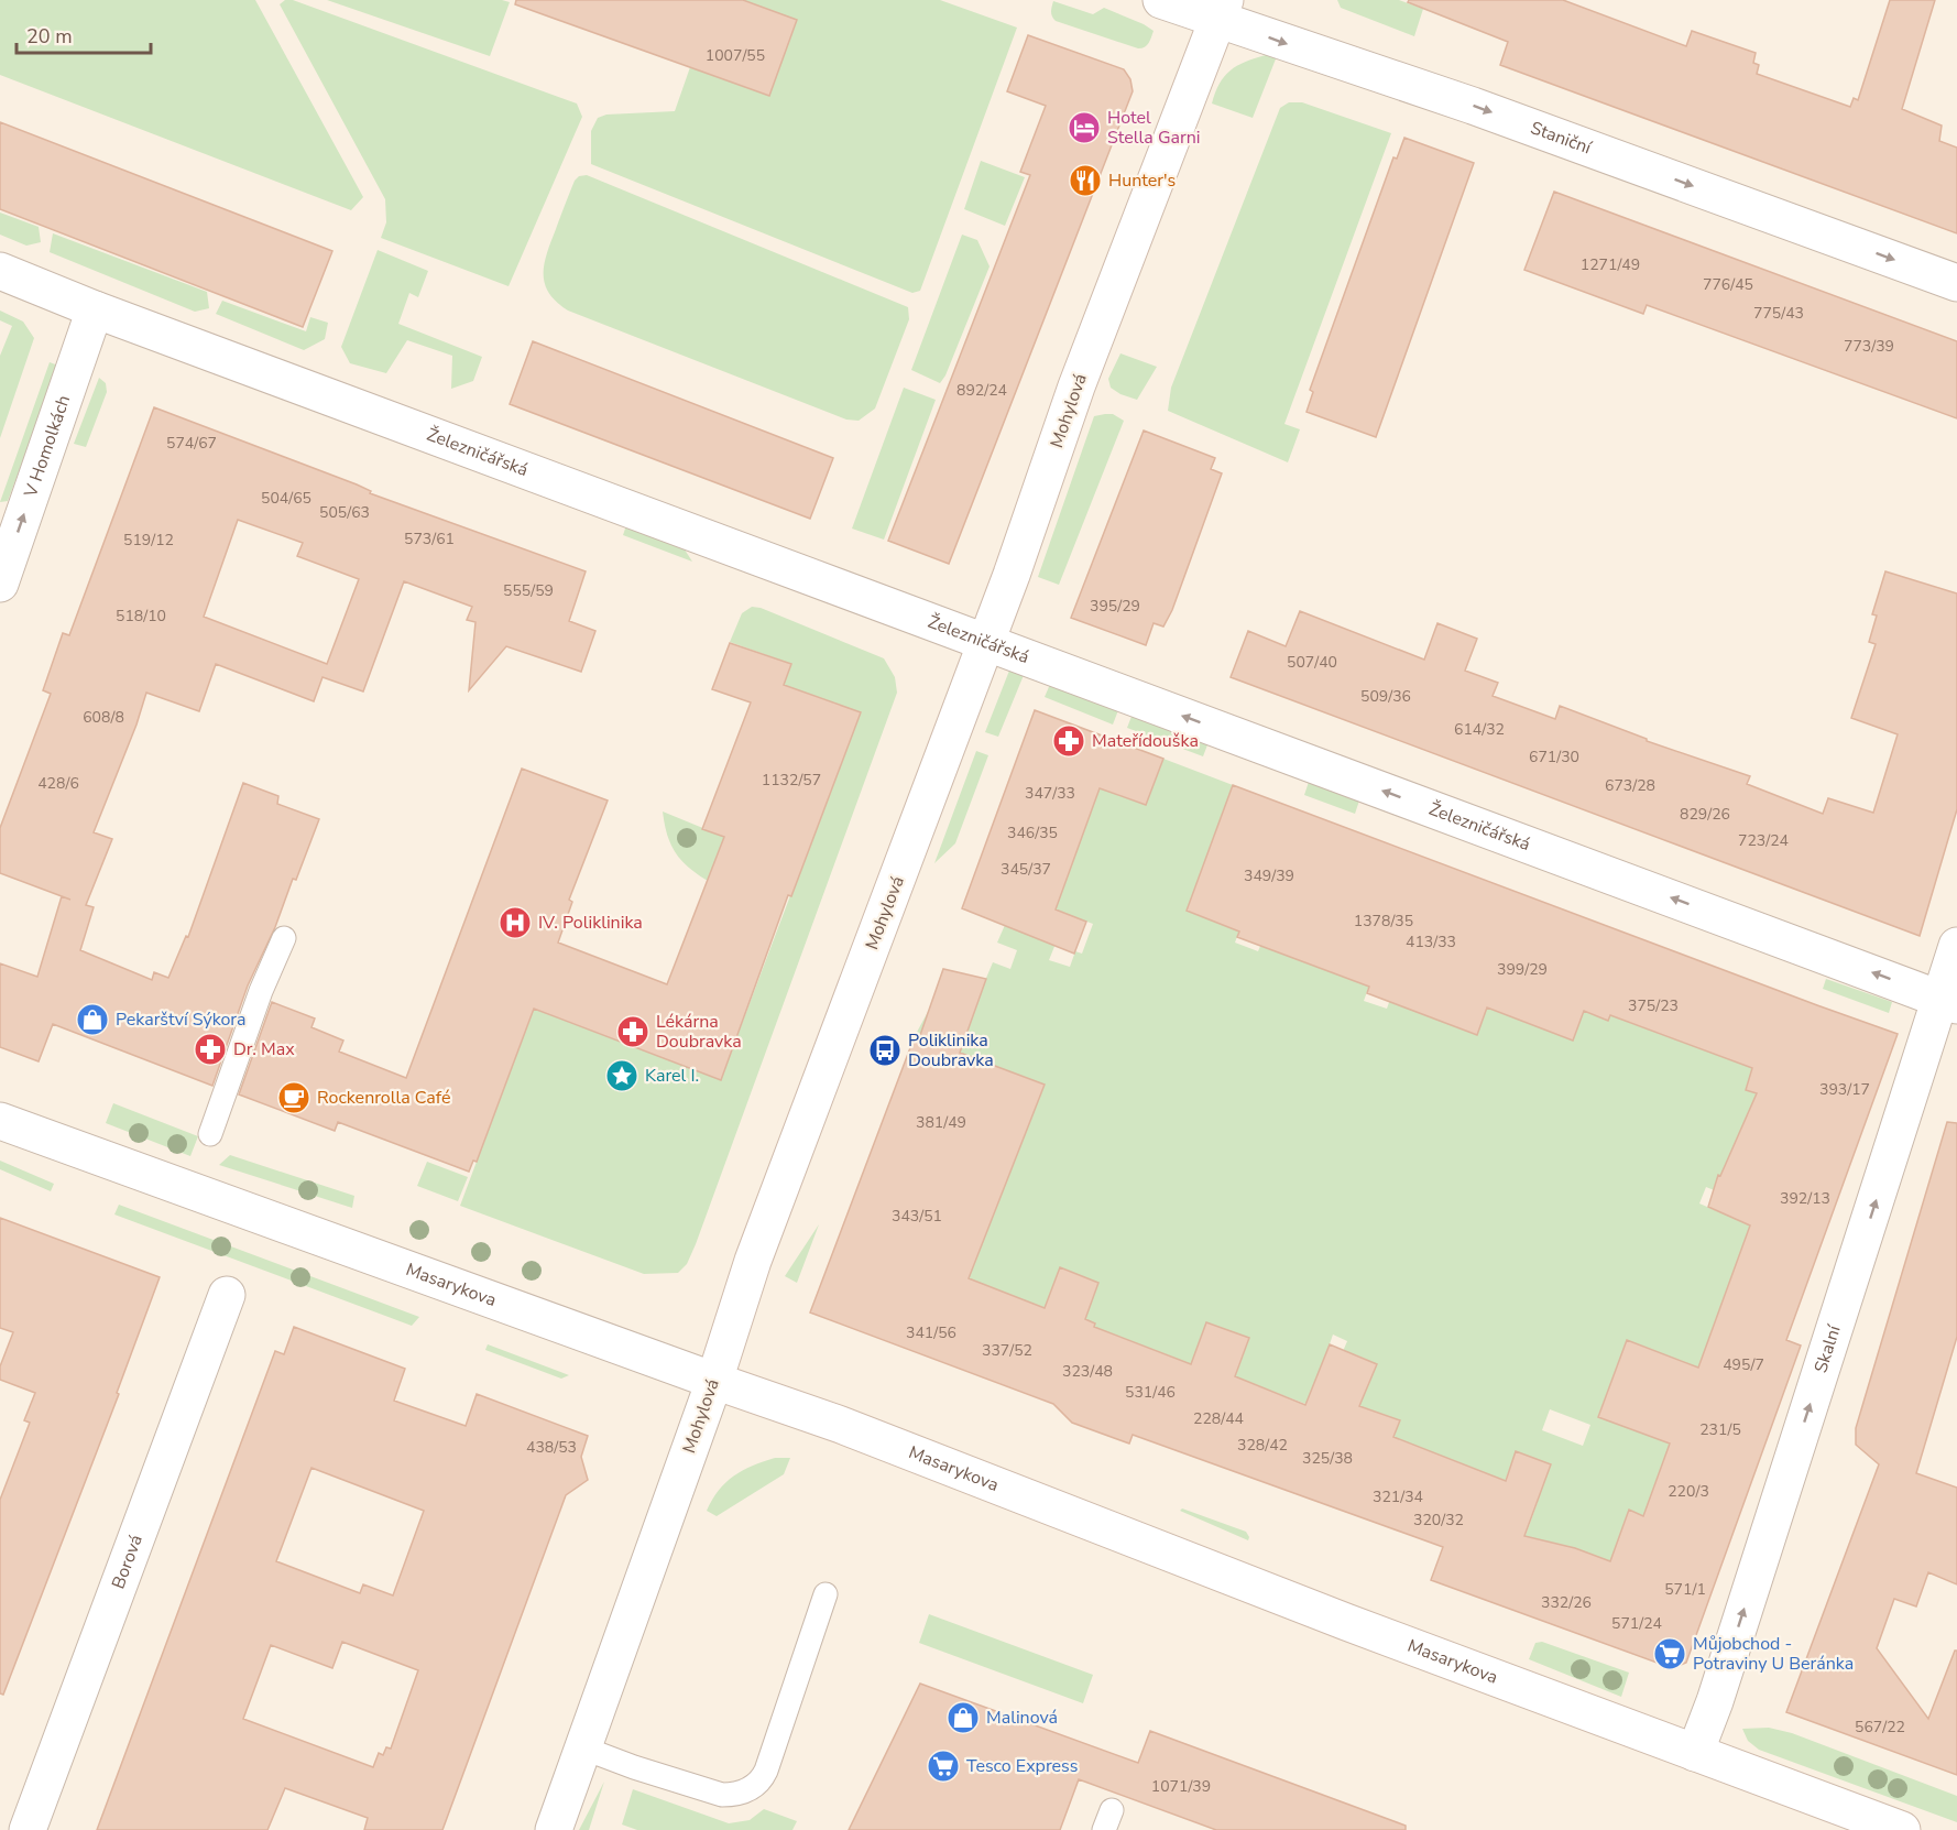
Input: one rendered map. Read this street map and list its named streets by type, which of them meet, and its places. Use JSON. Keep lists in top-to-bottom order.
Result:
{
  "streets": {
    "street": [
      "Staniční",
      "Mohylová",
      "V Homolkách",
      "Železničářská",
      "Masarykova",
      "Skalní",
      "Borová"
    ]
  },
  "crossings": [
    ["Staniční", "Mohylová"],
    ["Mohylová", "Železničářská"],
    ["Mohylová", "Masarykova"],
    ["V Homolkách", "Železničářská"],
    ["Železničářská", "Skalní"],
    ["Masarykova", "Skalní"]
  ],
  "one_way": [
    "Staniční",
    "V Homolkách",
    "Železničářská",
    "Skalní"
  ],
  "places": {
    "hotel": ["Hotel Stella Garni"],
    "restaurant": ["Hunter's"],
    "pharmacy": ["Mateřídouška", "Lékárna Doubravka", "Dr. Max"],
    "hospital": ["IV. Poliklinika"],
    "shop": ["Pekarštví Sýkora", "Malinová"],
    "bus stop": ["Poliklinika Doubravka"],
    "place": ["Karel I."],
    "cafe": ["Rockenrolla Café"],
    "supermarket": ["Můjobchod - Potraviny U Beránka", "Tesco Express"]
  },
  "house_numbers": [
    "1007/55",
    "1271/49",
    "776/45",
    "775/43",
    "773/39",
    "892/24",
    "574/67",
    "504/65",
    "505/63",
    "573/61",
    "519/12",
    "555/59",
    "395/29",
    "518/10",
    "507/40",
    "509/36",
    "608/8",
    "614/32",
    "671/30",
    "1132/57",
    "428/6",
    "673/28",
    "347/33",
    "829/26",
    "346/35",
    "723/24",
    "345/37",
    "349/39",
    "1378/35",
    "413/33",
    "399/29",
    "375/23",
    "393/17",
    "381/49",
    "392/13",
    "343/51",
    "341/56",
    "337/52",
    "495/7",
    "323/48",
    "531/46",
    "228/44",
    "231/5",
    "328/42",
    "438/53",
    "325/38",
    "220/3",
    "321/34",
    "320/32",
    "571/1",
    "332/26",
    "571/24",
    "567/22",
    "1071/39"
  ],
  "scale_bar": "20 m"
}
